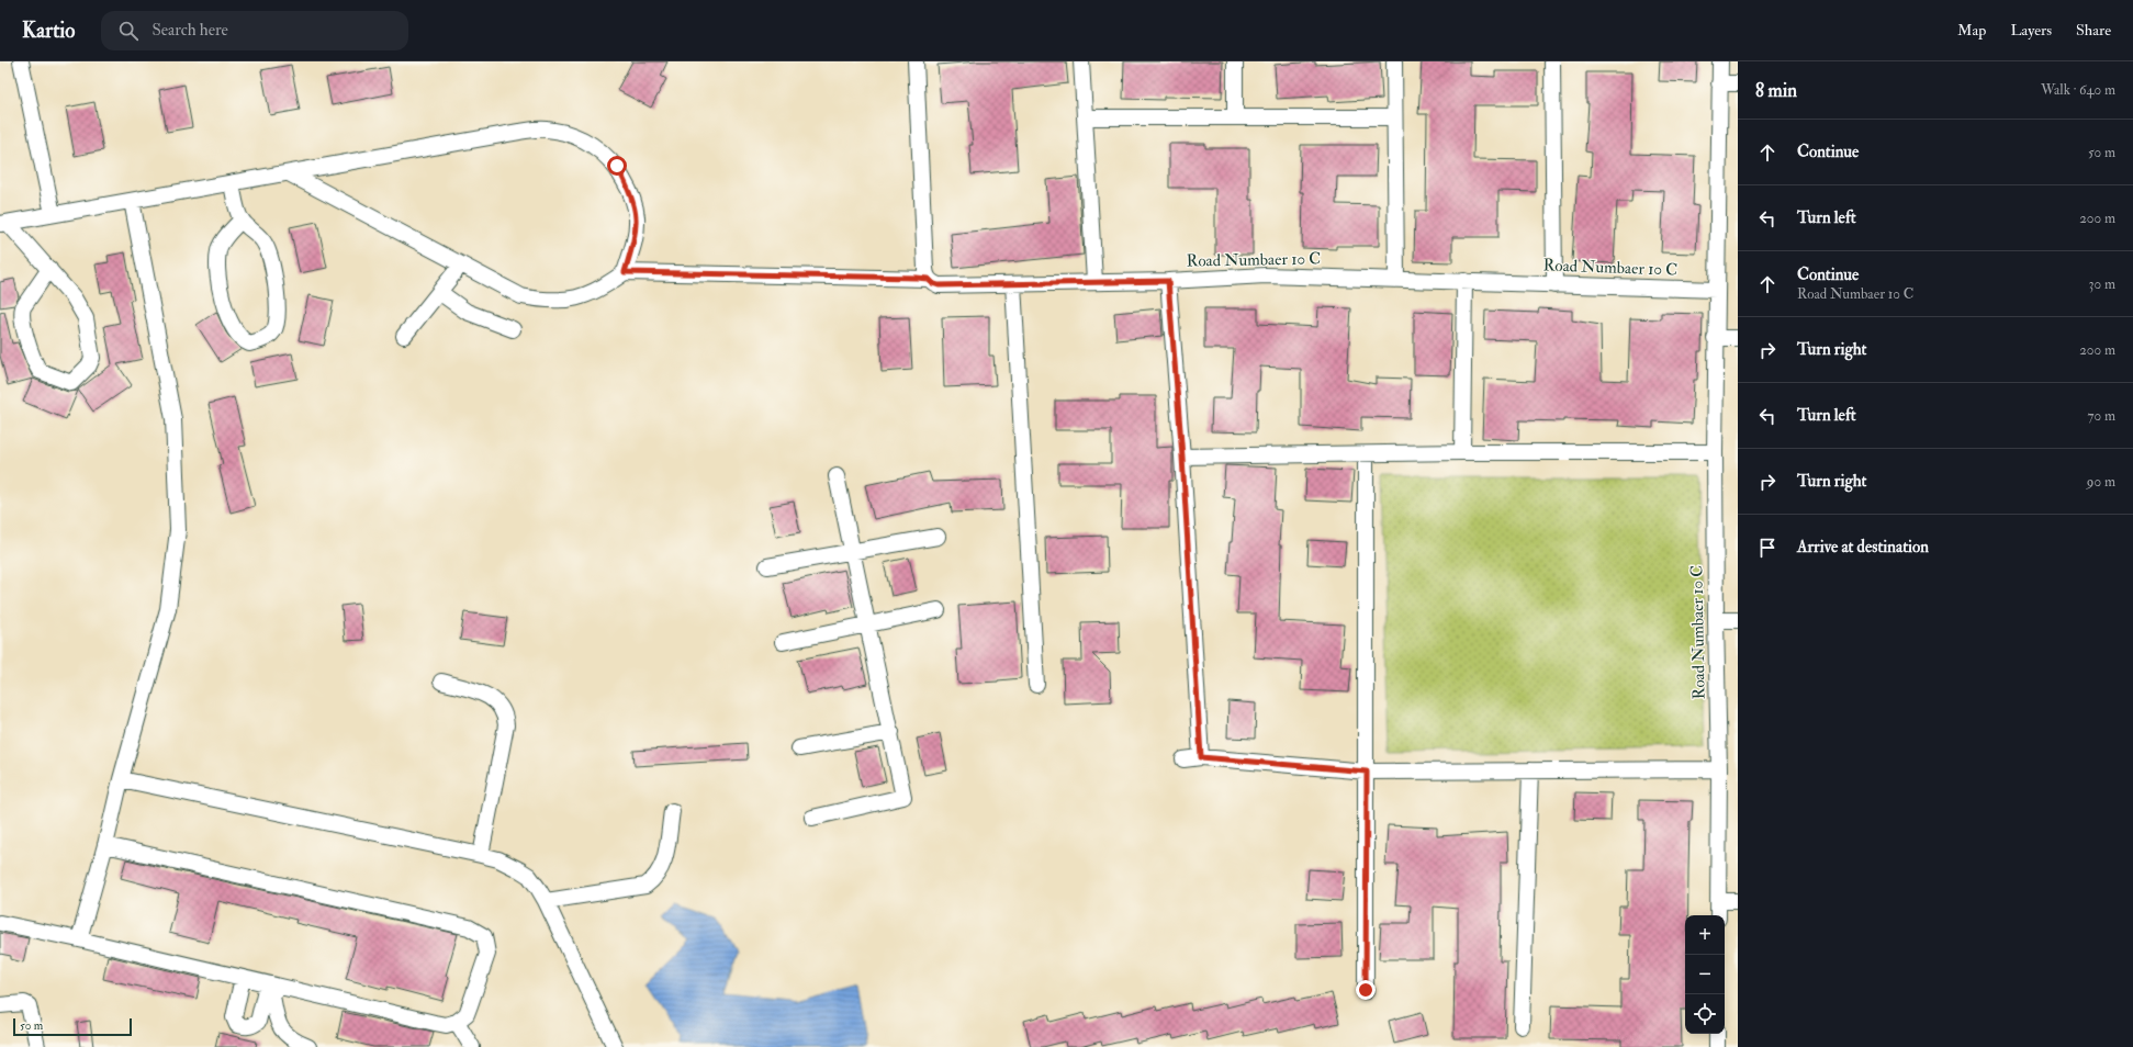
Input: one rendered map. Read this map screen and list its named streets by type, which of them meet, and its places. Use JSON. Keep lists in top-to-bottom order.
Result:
{
  "streets": {
    "street": ["Road Numbaer 10 C"]
  },
  "scale_bar": "50 m",
  "page": {
    "header": "Kartio",
    "search": "Search here",
    "nav": ["Map", "Layers", "Share"],
    "heading": ["8 min", "Walk · 640 m"],
    "list": [
      ["Continue", "50 m"],
      ["Turn left", "200 m"],
      ["Continue", "Road Numbaer 10 C", "30 m"],
      ["Turn right", "200 m"],
      ["Turn left", "70 m"],
      ["Turn right", "90 m"],
      "Arrive at destination"
    ],
    "map_buttons": ["+", "−"],
    "scale": "50 m"
  }
}
